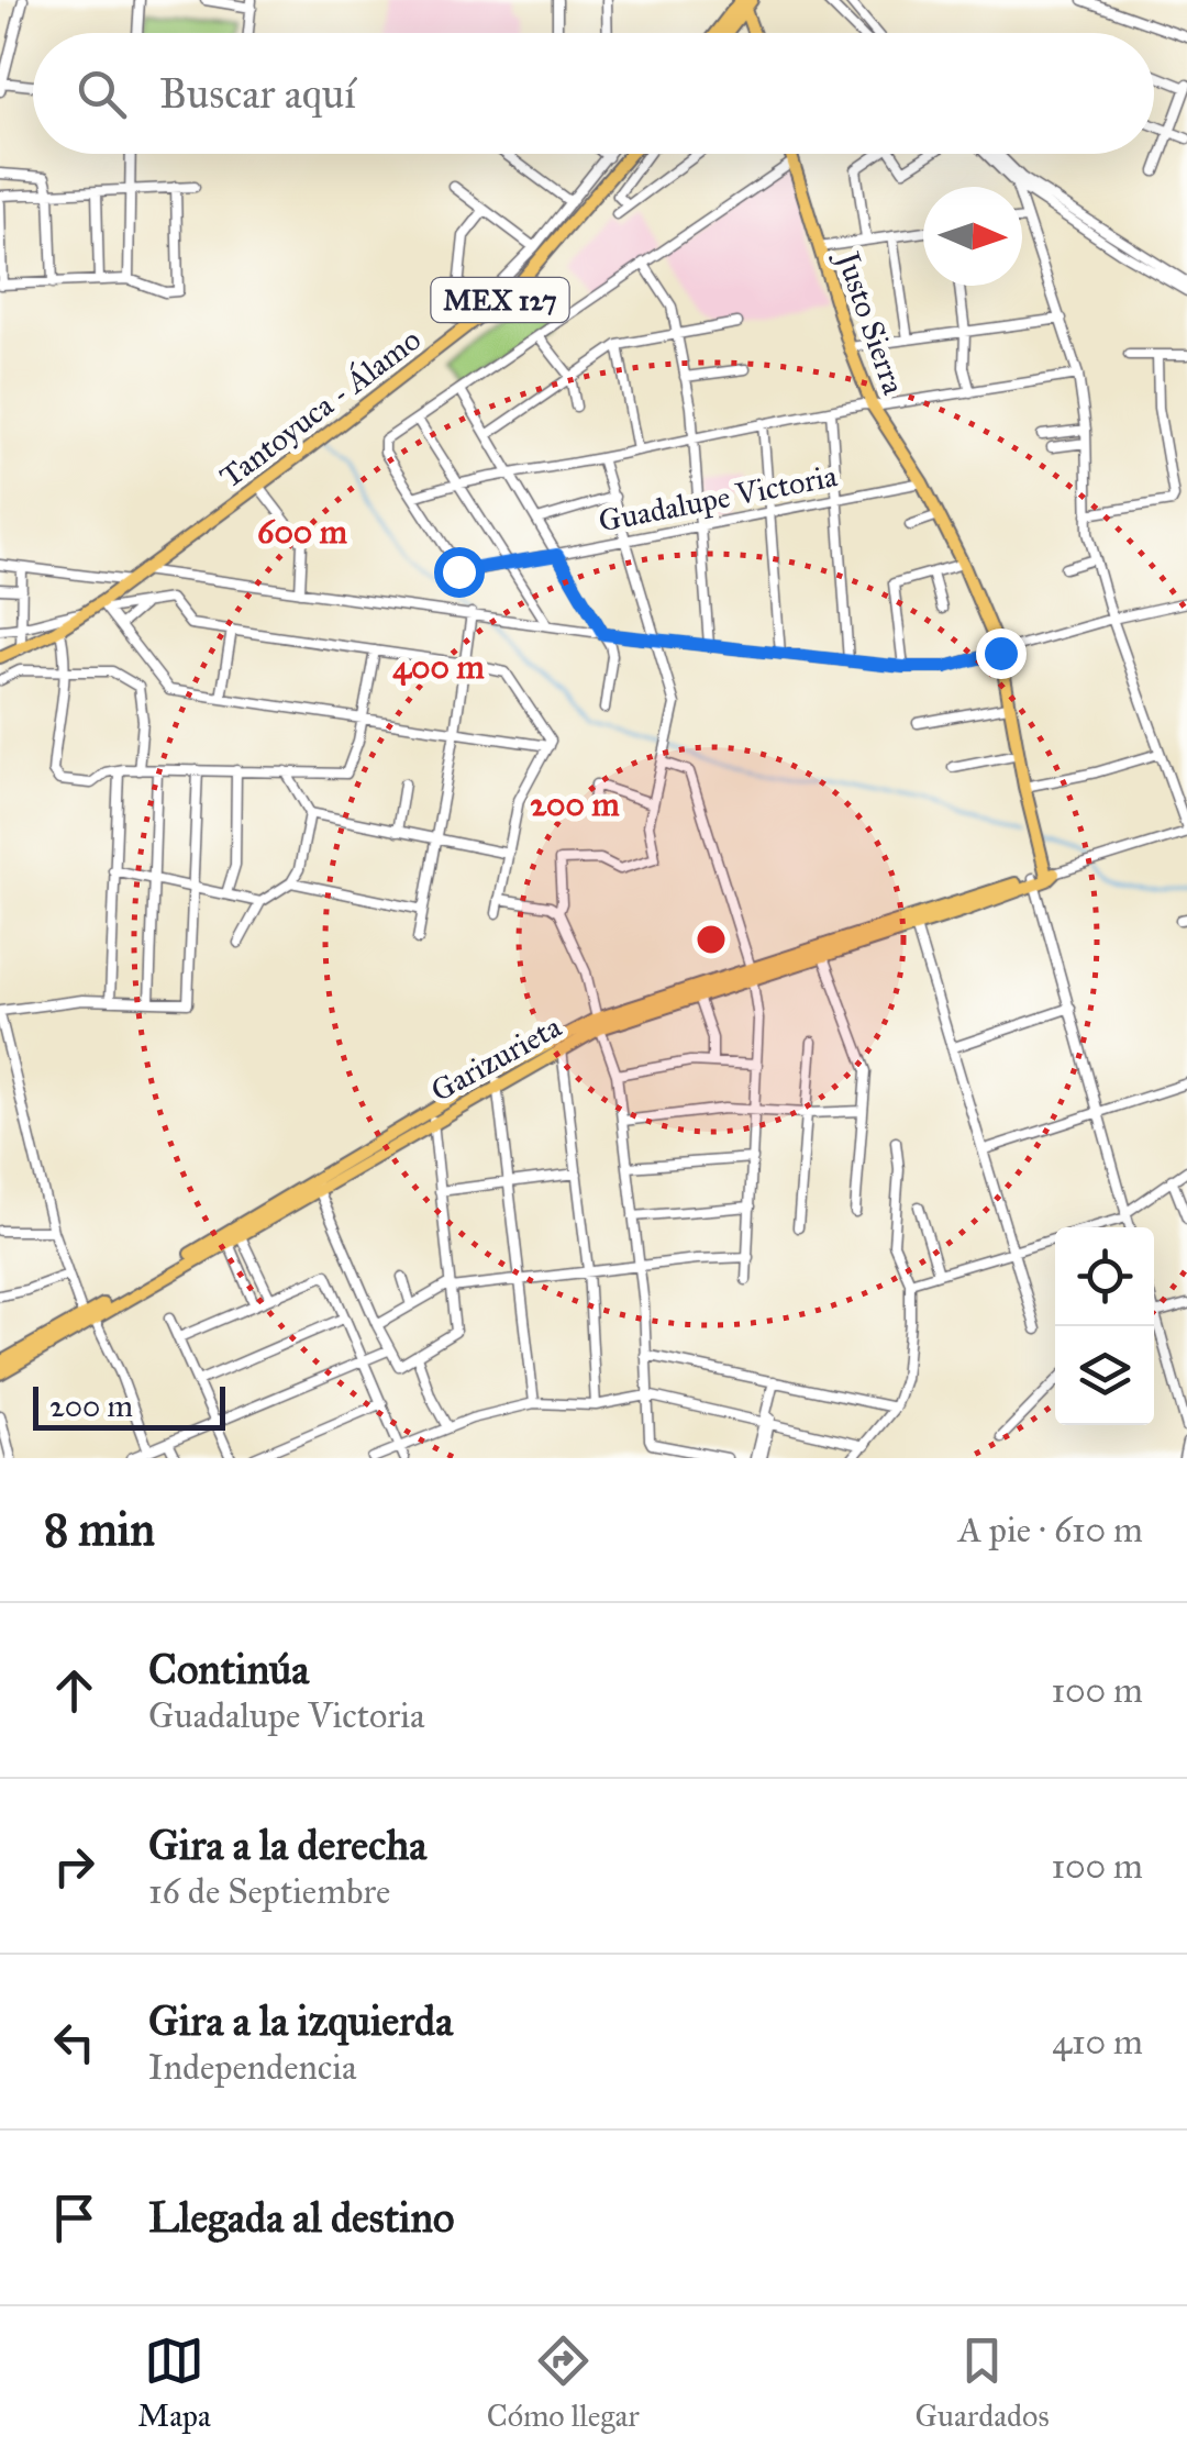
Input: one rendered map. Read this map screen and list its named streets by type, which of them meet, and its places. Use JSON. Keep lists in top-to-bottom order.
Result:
{
  "streets": {
    "main road": [
      "MEX 127",
      "Justo Sierra",
      "Tantoyuca - Álamo",
      "Garizurieta"
    ],
    "street": ["Guadalupe Victoria"]
  },
  "crossings": [
    ["Justo Sierra", "Guadalupe Victoria"],
    ["Justo Sierra", "Garizurieta"]
  ],
  "scale_bar": "200 m",
  "north": "right",
  "page": {
    "search": "Buscar aquí",
    "scale": "200 m",
    "heading": ["8 min", "A pie · 610 m"],
    "list": [
      ["Continúa", "Guadalupe Victoria", "100 m"],
      ["Gira a la derecha", "16 de Septiembre", "100 m"],
      ["Gira a la izquierda", "Independencia", "410 m"],
      "Llegada al destino"
    ],
    "nav": ["Mapa", "Cómo llegar", "Guardados"]
  },
  "rings": ["600 m", "400 m", "200 m"]
}
